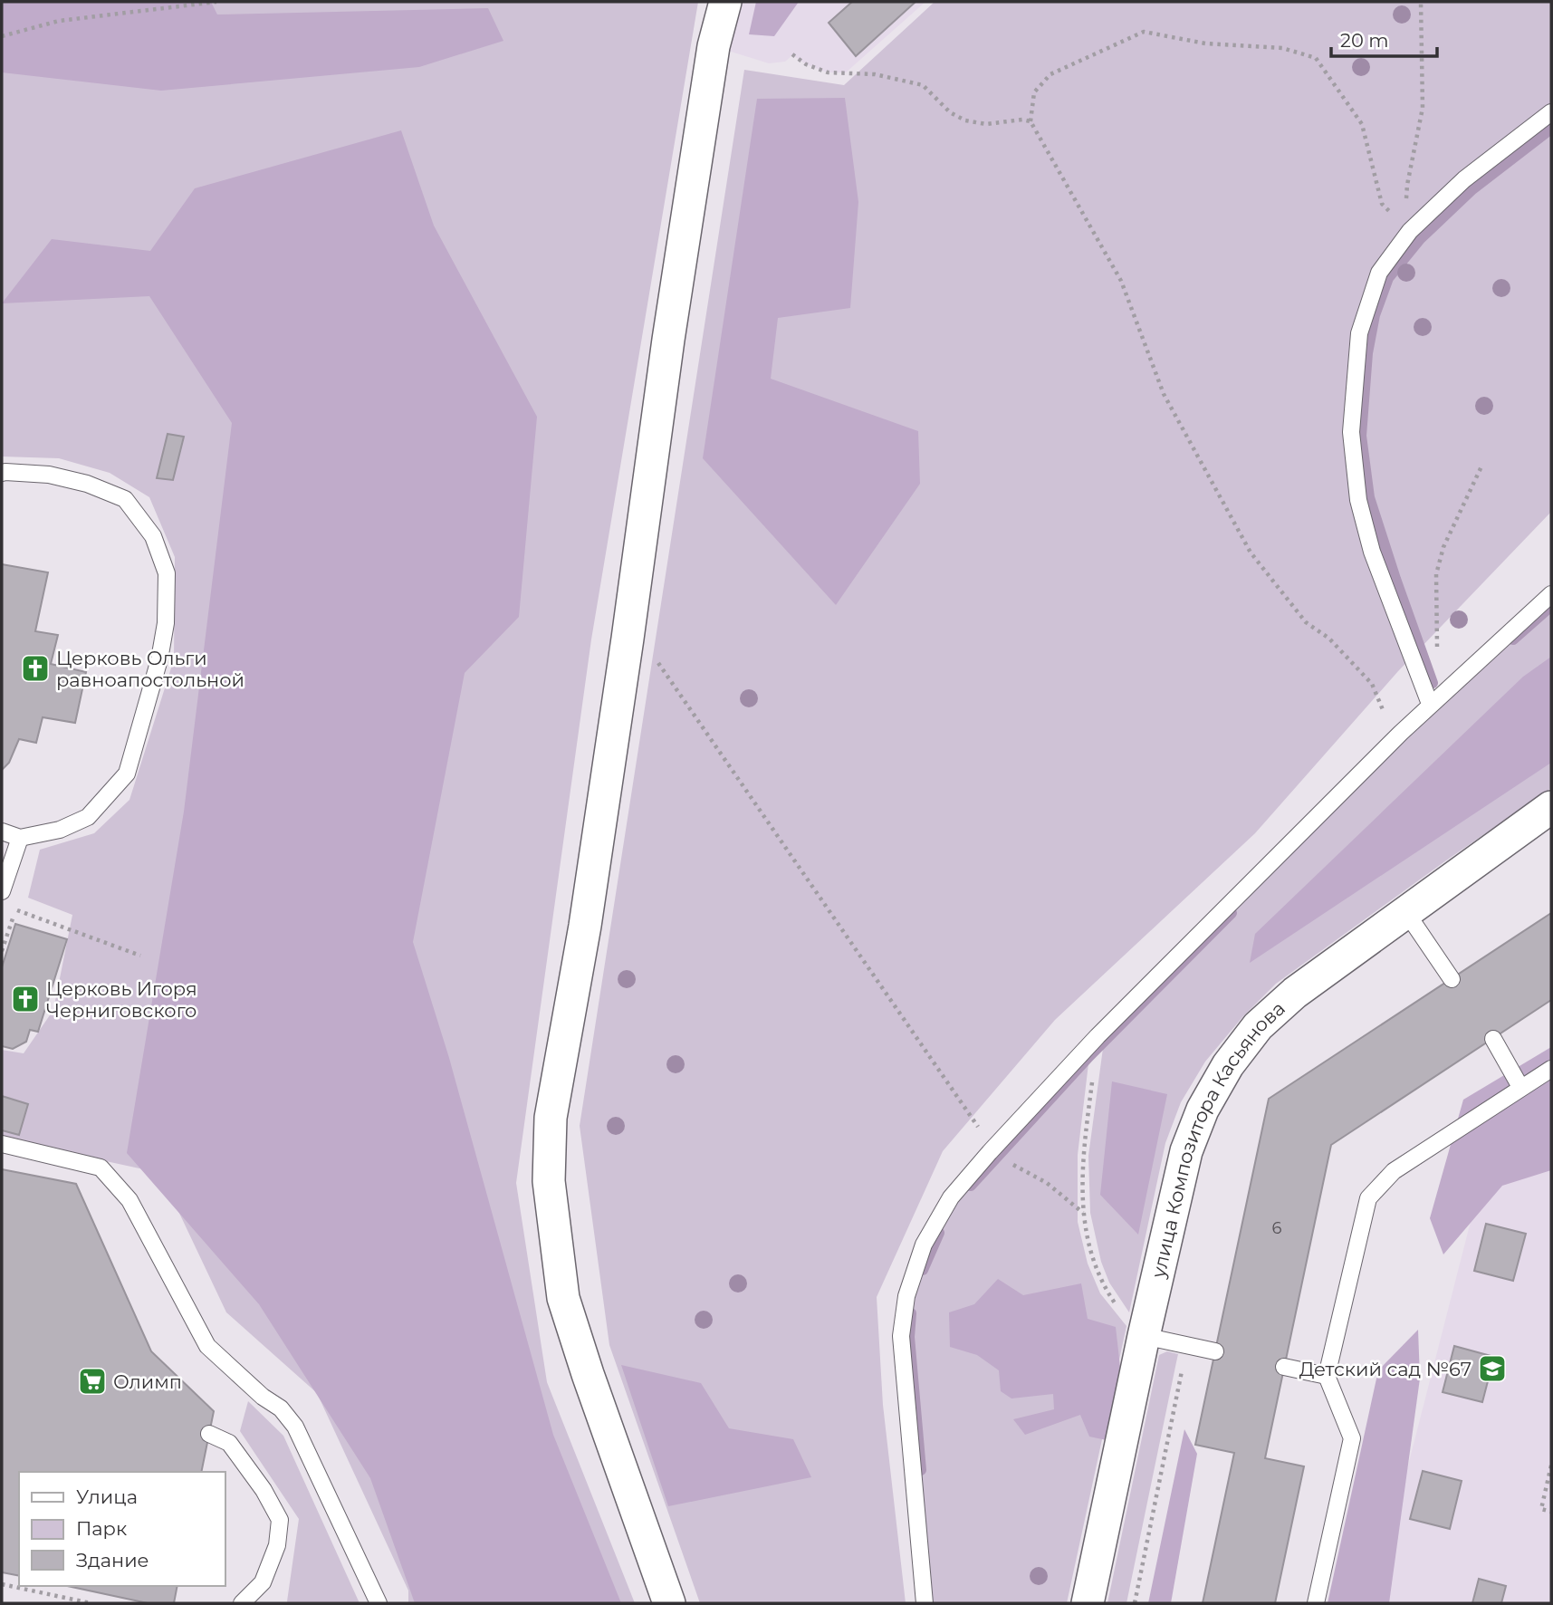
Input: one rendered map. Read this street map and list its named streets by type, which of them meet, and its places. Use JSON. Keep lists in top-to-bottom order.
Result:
{
  "streets": {
    "street": ["улица Композитора Касьянова"]
  },
  "places": {
    "church": ["Церковь Ольги равноапостольной", "Церковь Игоря Черниговского"],
    "school or university": ["Детский сад №67"],
    "supermarket": ["Олимп"]
  },
  "house_numbers": ["6"],
  "legend": ["Улица", "Парк", "Здание"],
  "scale_bar": "20 m"
}
